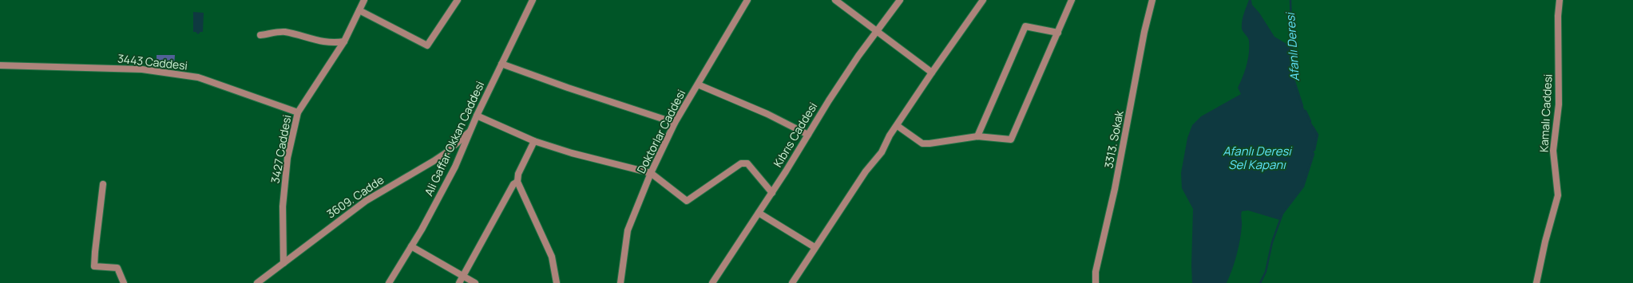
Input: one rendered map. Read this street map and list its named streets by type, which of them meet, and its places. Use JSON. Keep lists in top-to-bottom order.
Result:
{
  "streets": {
    "street": [
      "3443 Caddesi",
      "Kamalı Caddesi",
      "Doktorlar Caddesi",
      "Kıbrıs Caddesi",
      "Ali Gaffar Okkan Caddesi",
      "3313. Sokak",
      "3427 Caddesi",
      "3609. Cadde"
    ]
  },
  "crossings": [
    ["3443 Caddesi", "3427 Caddesi"],
    ["Ali Gaffar Okkan Caddesi", "3609. Cadde"],
    ["3427 Caddesi", "3609. Cadde"]
  ],
  "water": ["Afanlı Deresi", "Afanlı Deresi Sel Kapanı"]
}
